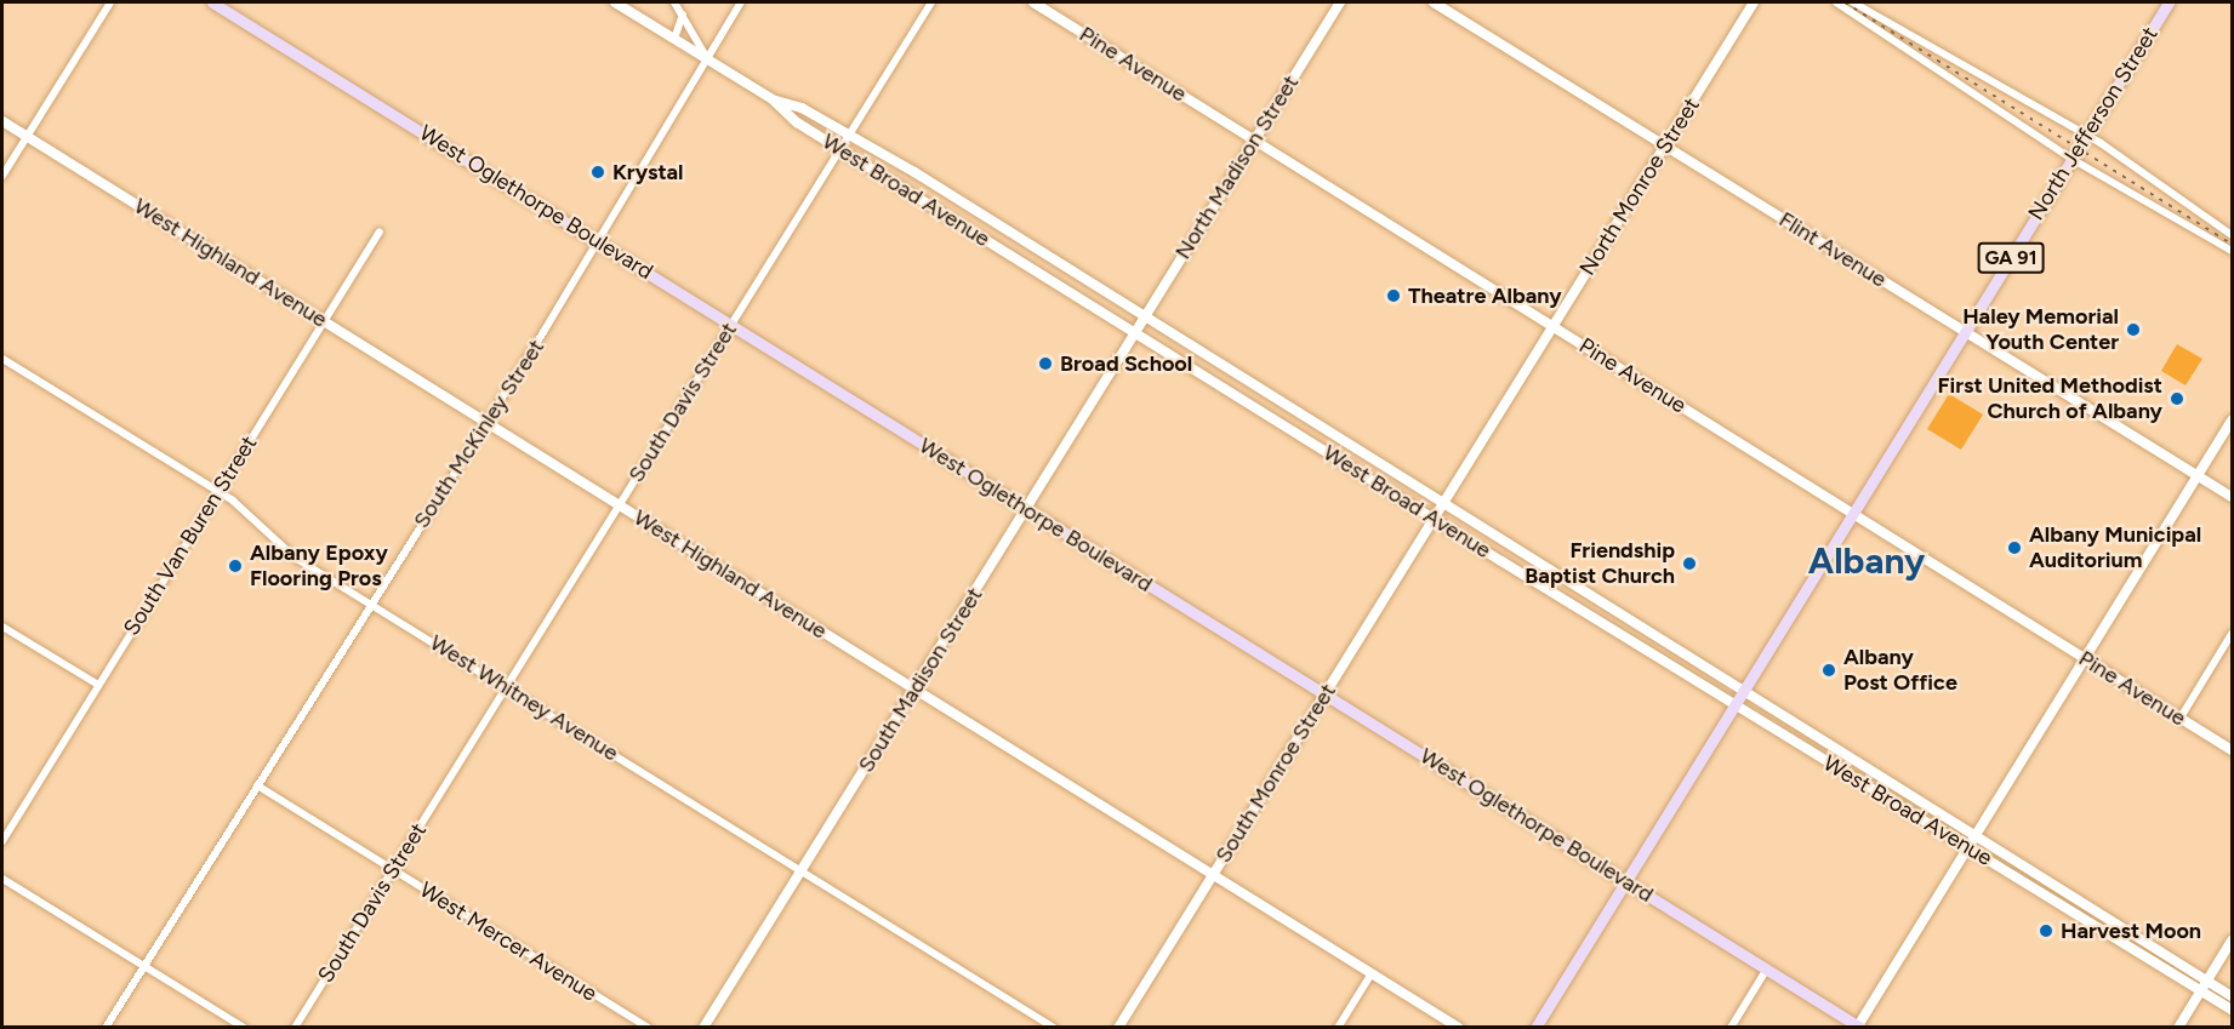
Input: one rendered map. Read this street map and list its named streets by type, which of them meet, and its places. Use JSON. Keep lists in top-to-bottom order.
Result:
{
  "streets": {
    "main road": [
      "Pine Avenue",
      "North Jefferson Street",
      "North Madison Street",
      "North Monroe Street",
      "West Broad Avenue",
      "West Oglethorpe Boulevard",
      "Flint Avenue",
      "GA 91",
      "West Highland Avenue",
      "South Madison Street",
      "South Monroe Street"
    ],
    "street": [
      "South Davis Street",
      "South McKinley Street",
      "South Van Buren Street",
      "West Whitney Avenue",
      "West Mercer Avenue"
    ]
  },
  "crossings": [
    ["Pine Avenue", "North Jefferson Street"],
    ["Pine Avenue", "North Madison Street"],
    ["Pine Avenue", "North Monroe Street"],
    ["North Jefferson Street", "West Broad Avenue"],
    ["North Jefferson Street", "Flint Avenue"],
    ["North Jefferson Street", "GA 91"],
    ["North Madison Street", "West Broad Avenue"],
    ["North Madison Street", "South Madison Street"],
    ["North Monroe Street", "West Broad Avenue"],
    ["North Monroe Street", "Flint Avenue"],
    ["North Monroe Street", "South Monroe Street"],
    ["West Broad Avenue", "GA 91"],
    ["West Broad Avenue", "South Davis Street"],
    ["West Broad Avenue", "South McKinley Street"],
    ["West Broad Avenue", "South Madison Street"],
    ["West Broad Avenue", "South Monroe Street"],
    ["West Oglethorpe Boulevard", "GA 91"],
    ["West Oglethorpe Boulevard", "South Davis Street"],
    ["West Oglethorpe Boulevard", "South McKinley Street"],
    ["West Oglethorpe Boulevard", "South Madison Street"],
    ["West Oglethorpe Boulevard", "South Monroe Street"],
    ["West Highland Avenue", "South Davis Street"],
    ["West Highland Avenue", "South McKinley Street"],
    ["West Highland Avenue", "South Van Buren Street"],
    ["West Highland Avenue", "South Madison Street"],
    ["West Highland Avenue", "South Monroe Street"],
    ["South Davis Street", "West Whitney Avenue"],
    ["South Davis Street", "West Mercer Avenue"],
    ["South McKinley Street", "West Whitney Avenue"],
    ["South McKinley Street", "West Mercer Avenue"],
    ["South Van Buren Street", "West Whitney Avenue"],
    ["South Madison Street", "West Whitney Avenue"]
  ],
  "districts": ["Albany"],
  "places": [
    "Krystal",
    "Theatre Albany",
    "Haley Memorial Youth Center",
    "Broad School",
    "First United Methodist Church of Albany",
    "Albany Municipal Auditorium",
    "Friendship Baptist Church",
    "Albany Epoxy Flooring Pros",
    "Albany Post Office",
    "Harvest Moon"
  ]
}
